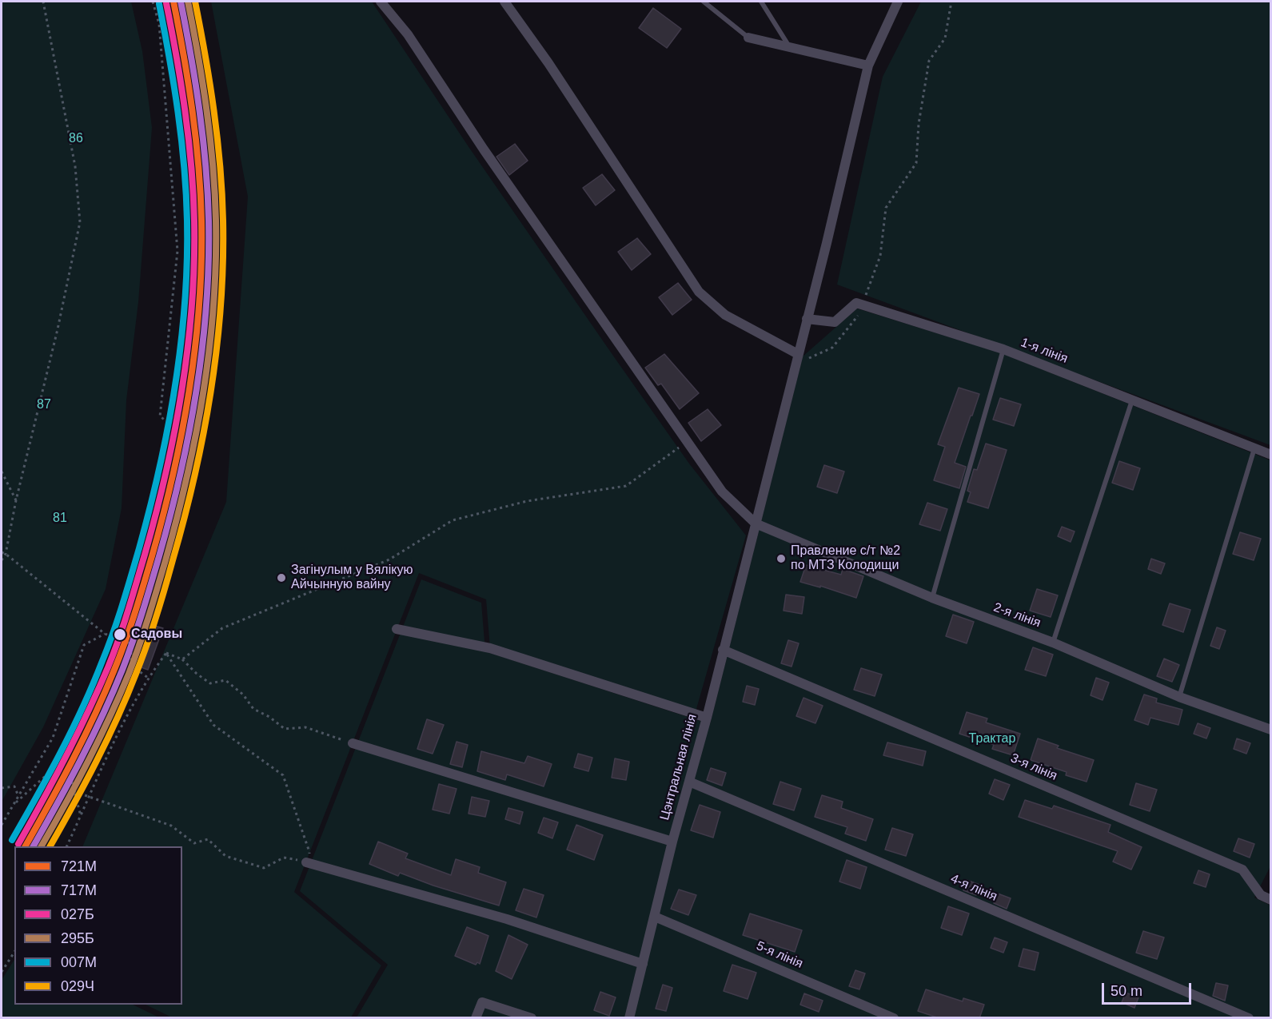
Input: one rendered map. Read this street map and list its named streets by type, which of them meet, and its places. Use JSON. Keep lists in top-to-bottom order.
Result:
{
  "streets": {
    "street": [
      "1-я лінія",
      "2-я лінія",
      "Цэнтральная лінія",
      "3-я лінія",
      "4-я лінія",
      "5-я лінія"
    ]
  },
  "crossings": [
    ["2-я лінія", "Цэнтральная лінія"],
    ["Цэнтральная лінія", "3-я лінія"],
    ["Цэнтральная лінія", "4-я лінія"],
    ["Цэнтральная лінія", "5-я лінія"]
  ],
  "parks": [
    "86",
    "87",
    "81",
    "Трактар"
  ],
  "places": ["Правление с/т №2 по МТЗ Колодищи", "Загінулым у Вялікую Айчынную вайну", "Садовы"],
  "lines": [
    "transit line 721М",
    "transit line 717М",
    "transit line 295Б",
    "transit line 029Ч",
    "transit line 027Б",
    "transit line 007М"
  ],
  "legend": [
    "721М",
    "717М",
    "027Б",
    "295Б",
    "007М",
    "029Ч"
  ],
  "scale_bar": "50 m"
}
